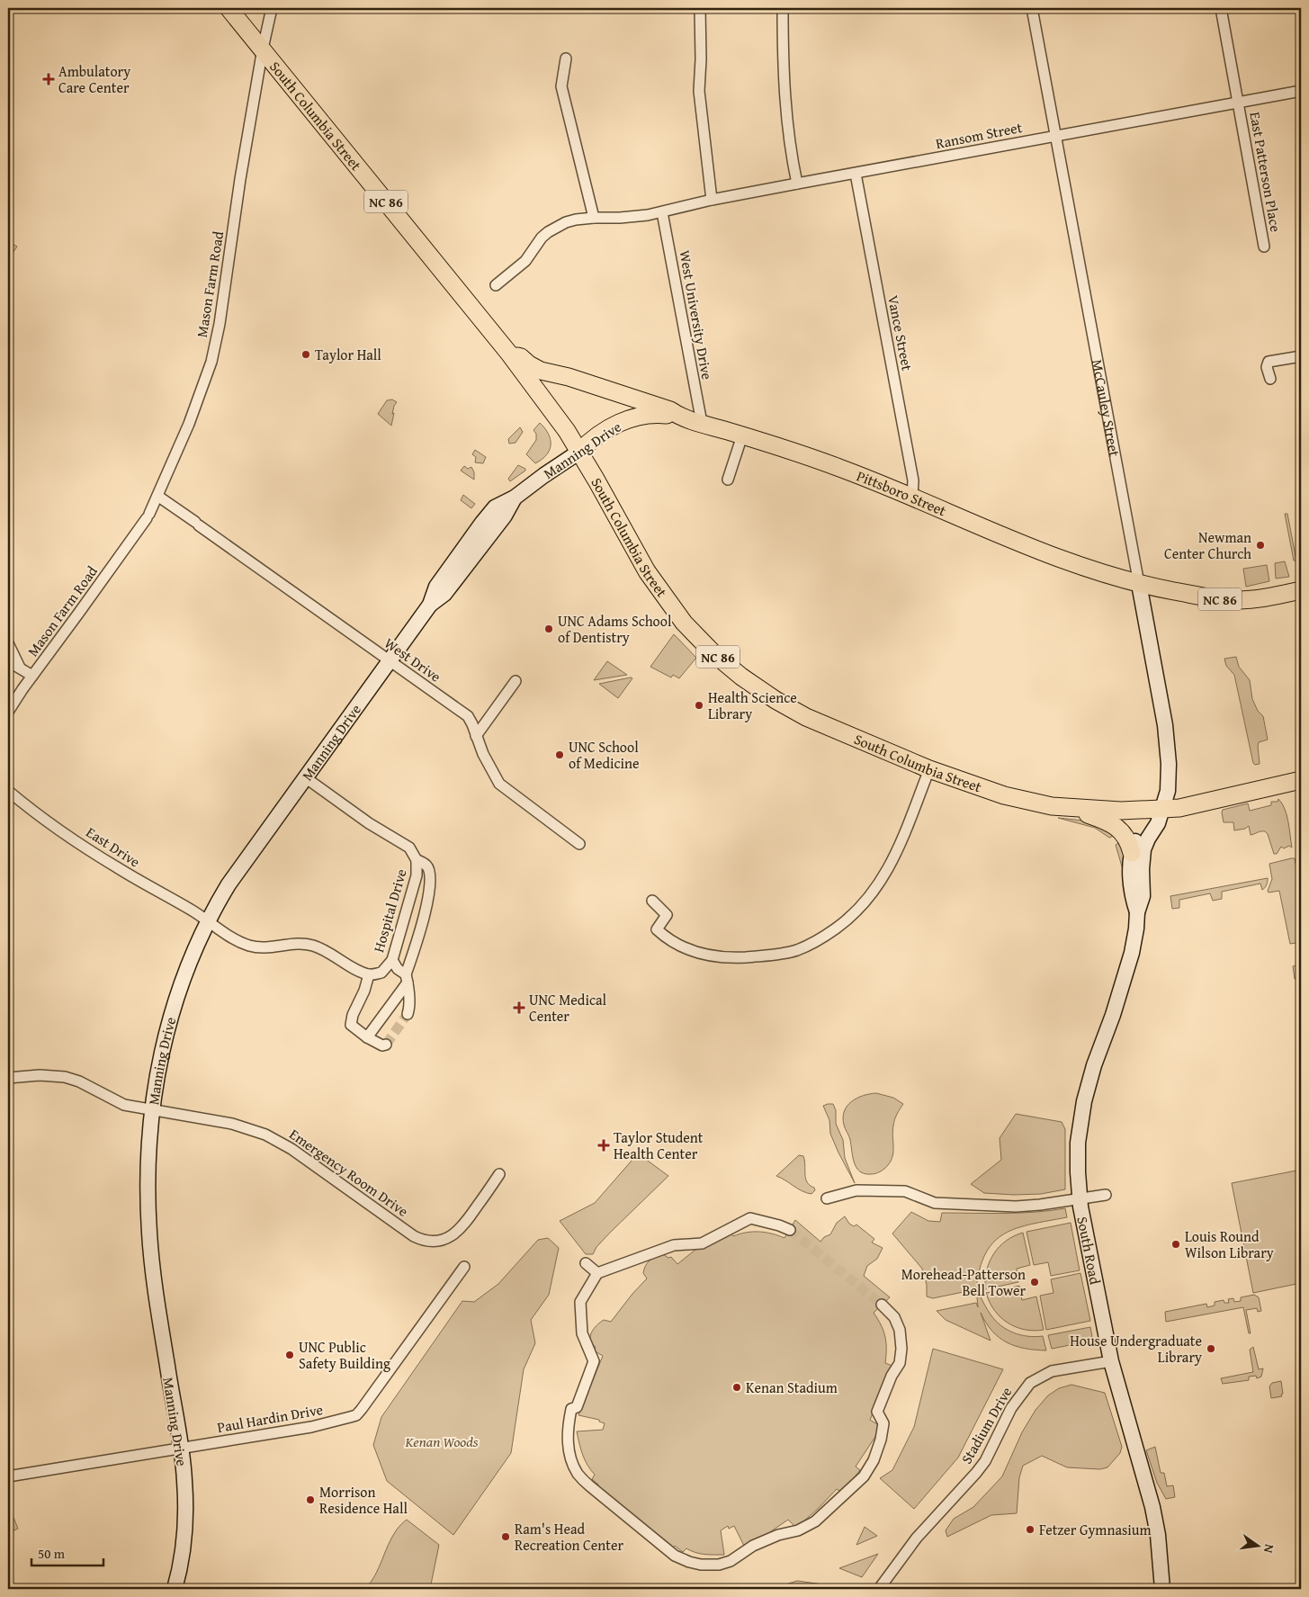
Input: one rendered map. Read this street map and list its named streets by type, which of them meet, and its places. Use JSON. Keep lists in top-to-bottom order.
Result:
{
  "streets": {
    "main road": [
      "South Columbia Street",
      "NC 86",
      "Manning Drive",
      "Pittsboro Street"
    ],
    "street": [
      "Ransom Street",
      "East Patterson Place",
      "Mason Farm Road",
      "West University Drive",
      "Vance Street",
      "McCauley Street",
      "West Drive",
      "East Drive",
      "Hospital Drive",
      "Emergency Room Drive",
      "South Road",
      "Paul Hardin Drive",
      "Stadium Drive"
    ]
  },
  "crossings": [
    ["South Columbia Street", "Mason Farm Road"],
    ["South Columbia Street", "McCauley Street"],
    ["South Columbia Street", "Manning Drive"],
    ["South Columbia Street", "Pittsboro Street"],
    ["South Columbia Street", "South Road"],
    ["Ransom Street", "East Patterson Place"],
    ["Ransom Street", "West University Drive"],
    ["Ransom Street", "Vance Street"],
    ["Ransom Street", "McCauley Street"],
    ["Mason Farm Road", "West Drive"],
    ["West University Drive", "Pittsboro Street"],
    ["Vance Street", "Pittsboro Street"],
    ["McCauley Street", "Pittsboro Street"],
    ["McCauley Street", "South Road"],
    ["Manning Drive", "Pittsboro Street"],
    ["Manning Drive", "West Drive"],
    ["Manning Drive", "East Drive"],
    ["Manning Drive", "Hospital Drive"],
    ["Manning Drive", "Emergency Room Drive"],
    ["Manning Drive", "Paul Hardin Drive"],
    ["South Road", "Stadium Drive"]
  ],
  "parks": ["Kenan Woods"],
  "places": {
    "health": ["Ambulatory Care Center", "UNC Medical Center", "Taylor Student Health Center"],
    "other": [
      "Taylor Hall",
      "Newman Center Church",
      "UNC Adams School of Dentistry",
      "Health Science Library",
      "UNC School of Medicine",
      "Louis Round Wilson Library",
      "Morehead-Patterson Bell Tower",
      "House Undergraduate Library",
      "UNC Public Safety Building",
      "Kenan Stadium",
      "Morrison Residence Hall",
      "Fetzer Gymnasium",
      "Ram's Head Recreation Center"
    ]
  },
  "scale_bar": "50 m",
  "north": "right"
}
